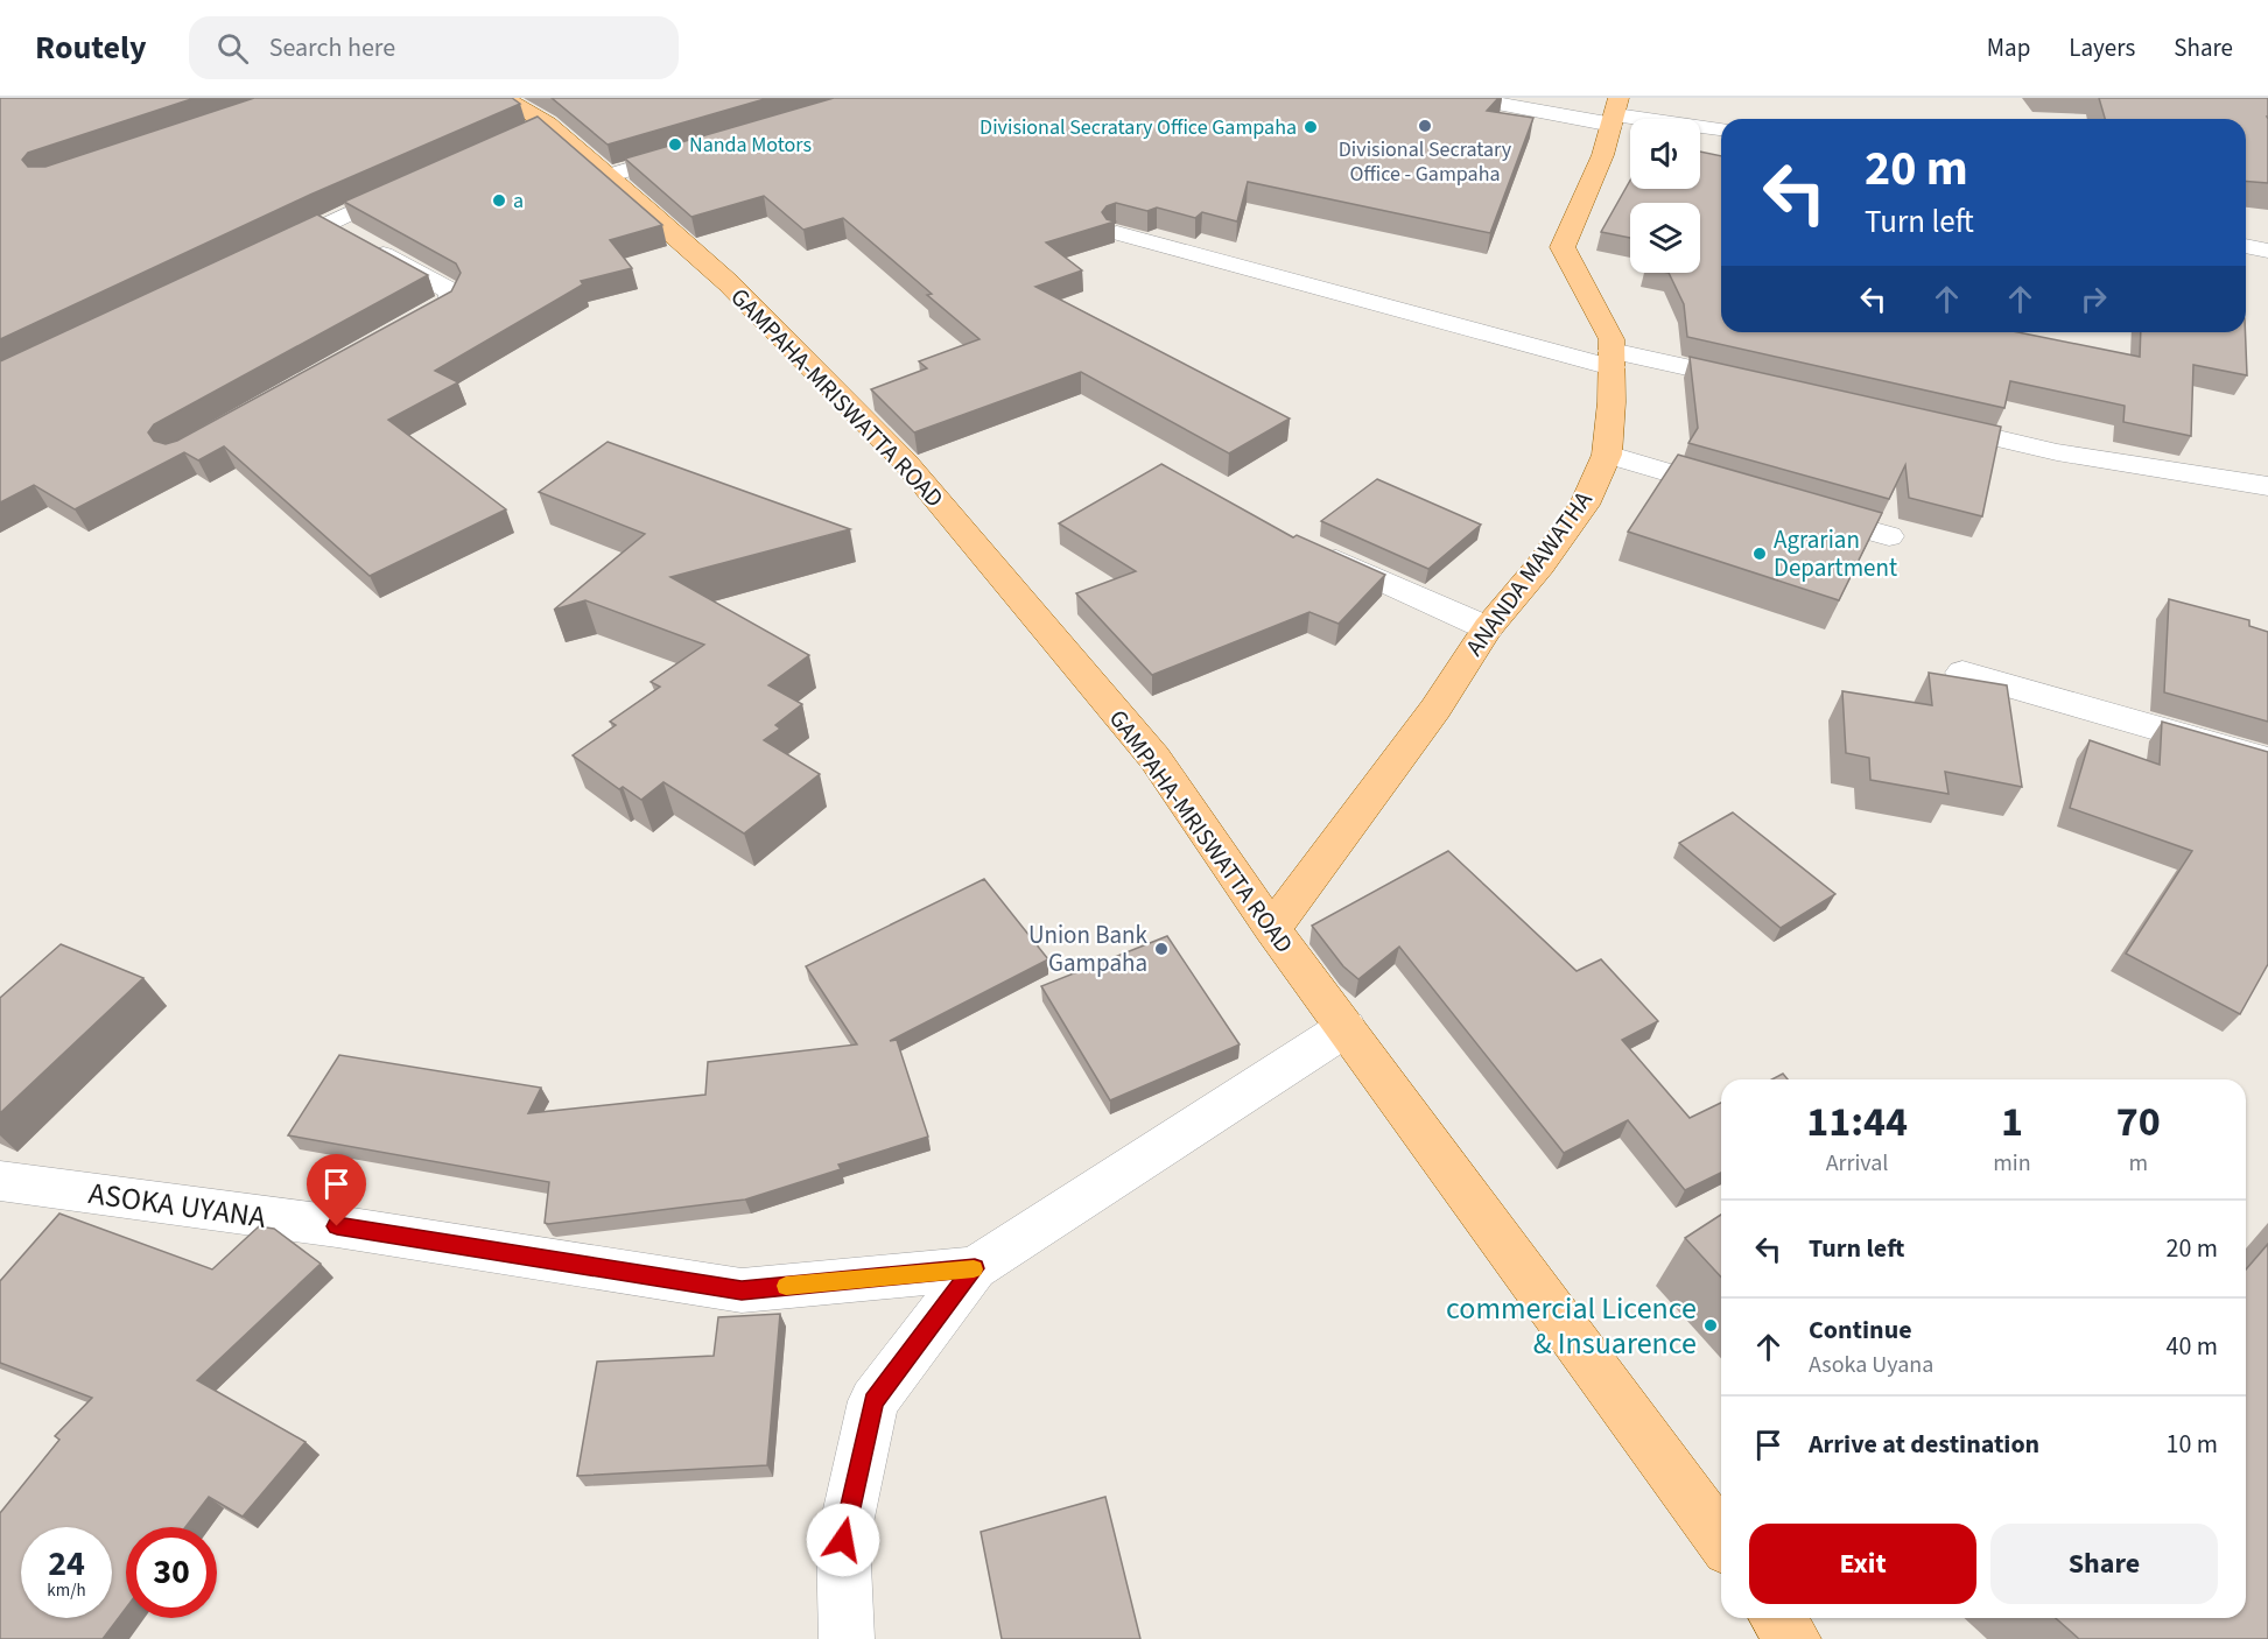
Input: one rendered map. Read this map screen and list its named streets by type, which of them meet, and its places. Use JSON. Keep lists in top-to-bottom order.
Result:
{
  "streets": {
    "main road": ["GAMPAHA-MRISWATTA ROAD", "ANANDA MAWATHA"],
    "street": ["ASOKA UYANA"]
  },
  "crossings": [
    ["GAMPAHA-MRISWATTA ROAD", "ANANDA MAWATHA"]
  ],
  "places": [
    "Divisional Secratary Office - Gampaha",
    "Divisional Secratary Office Gampaha",
    "Nanda Motors",
    "a",
    "Agrarian Department",
    "Union Bank Gampaha",
    "commercial Licence & Insuarence"
  ],
  "page": {
    "header": "Routely",
    "search": "Search here",
    "nav": ["Map", "Layers", "Share"],
    "turn": ["20 m", "Turn left"],
    "eta": [
      "11:44",
      "Arrival",
      "1",
      "min",
      "70",
      "m"
    ],
    "list": [
      {
        "name": "Turn left",
        "value": "20 m"
      },
      {
        "name": "Continue",
        "note": "Asoka Uyana",
        "value": "40 m"
      },
      {
        "name": "Arrive at destination",
        "value": "10 m"
      }
    ],
    "buttons": ["Exit", "Share"],
    "speed": "24 km/h",
    "limit": "30"
  }
}
